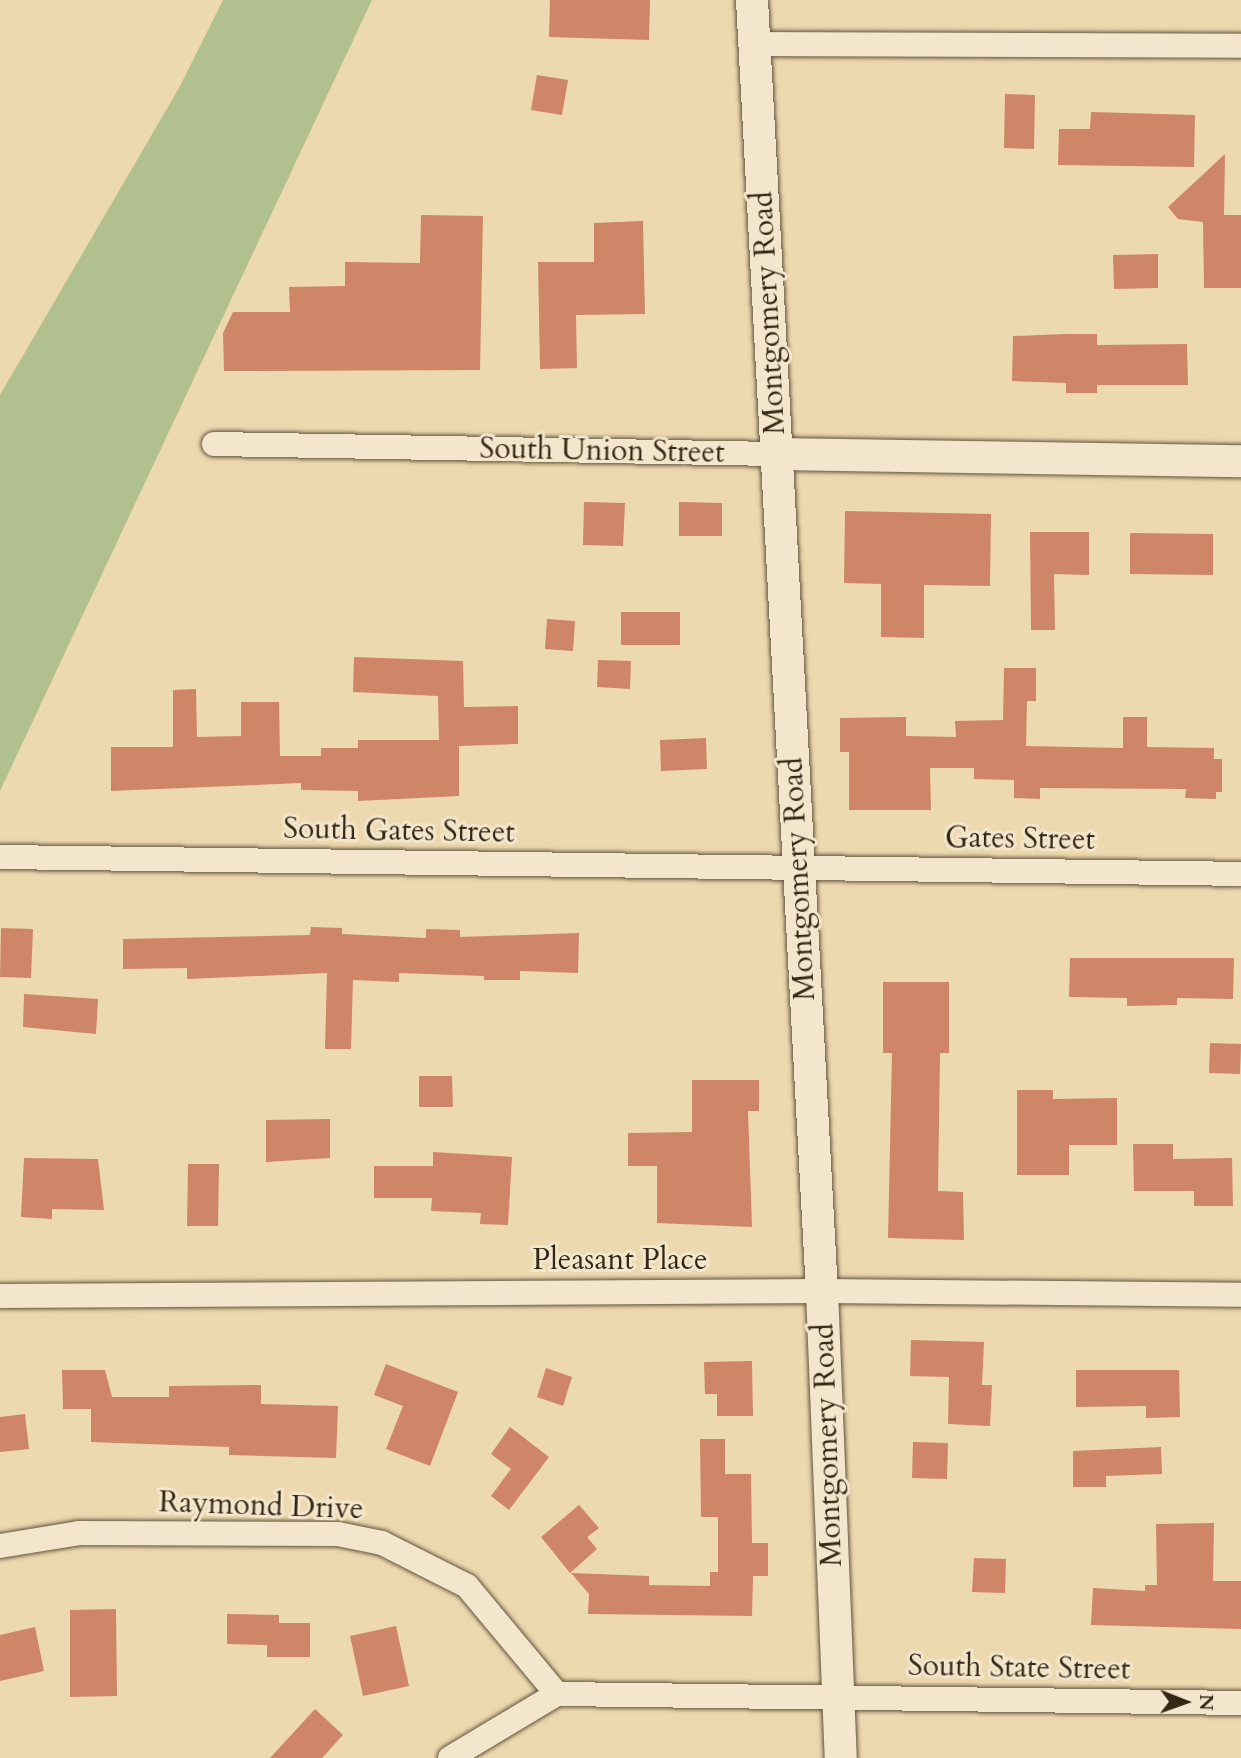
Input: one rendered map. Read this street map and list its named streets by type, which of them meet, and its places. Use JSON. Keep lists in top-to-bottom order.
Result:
{
  "streets": {
    "street": [
      "Montgomery Road",
      "South Union Street",
      "South Gates Street",
      "Gates Street",
      "Pleasant Place",
      "Raymond Drive",
      "South State Street"
    ]
  },
  "crossings": [
    ["Montgomery Road", "South Union Street"],
    ["Montgomery Road", "South Gates Street"],
    ["Montgomery Road", "Gates Street"],
    ["Montgomery Road", "Pleasant Place"],
    ["Montgomery Road", "South State Street"],
    ["South Gates Street", "Gates Street"]
  ],
  "north": "right"
}
